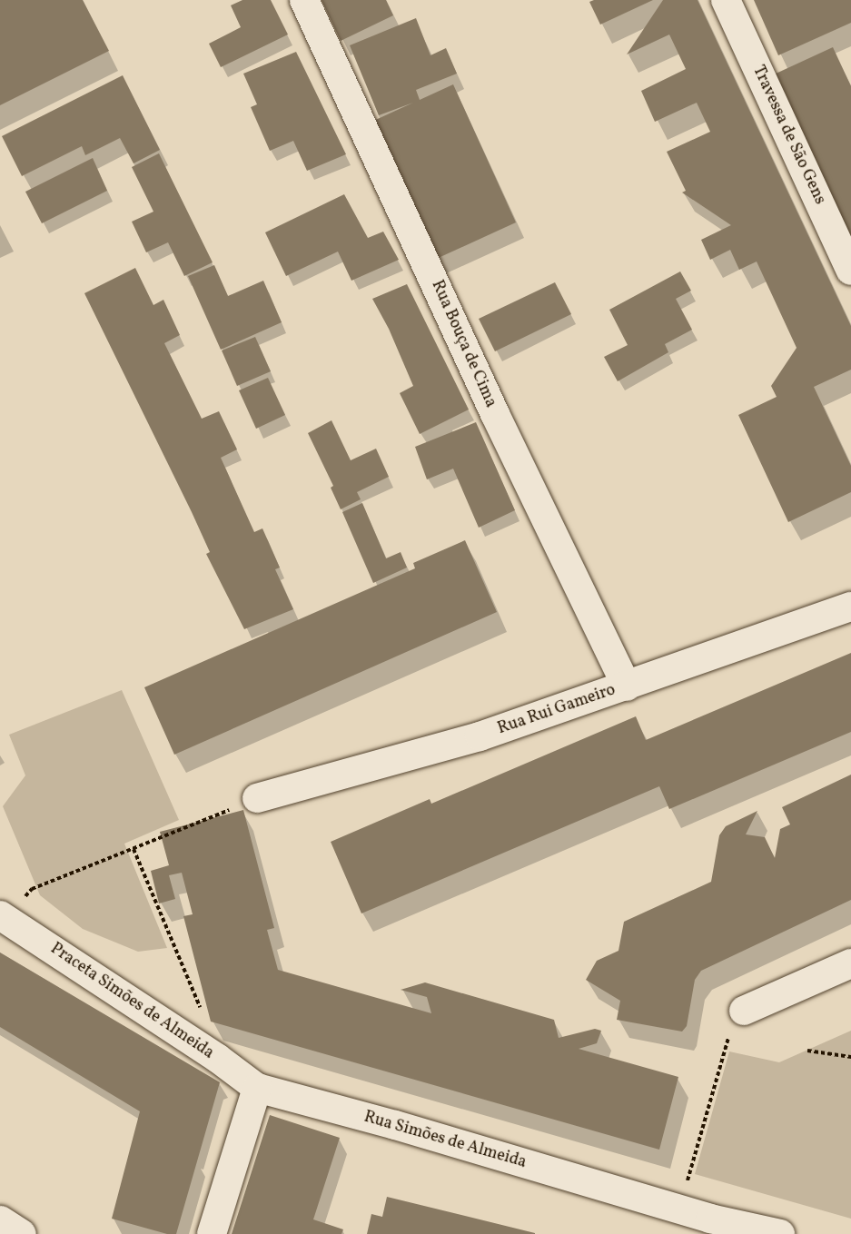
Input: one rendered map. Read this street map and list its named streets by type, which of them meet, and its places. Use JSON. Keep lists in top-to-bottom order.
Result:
{
  "streets": {
    "street": [
      "Travessa de São Gens",
      "Rua Bouça de Cima",
      "Rua Rui Gameiro",
      "Praceta Simões de Almeida",
      "Rua Simões de Almeida"
    ]
  },
  "crossings": [
    ["Rua Bouça de Cima", "Rua Rui Gameiro"],
    ["Praceta Simões de Almeida", "Rua Simões de Almeida"]
  ]
}
